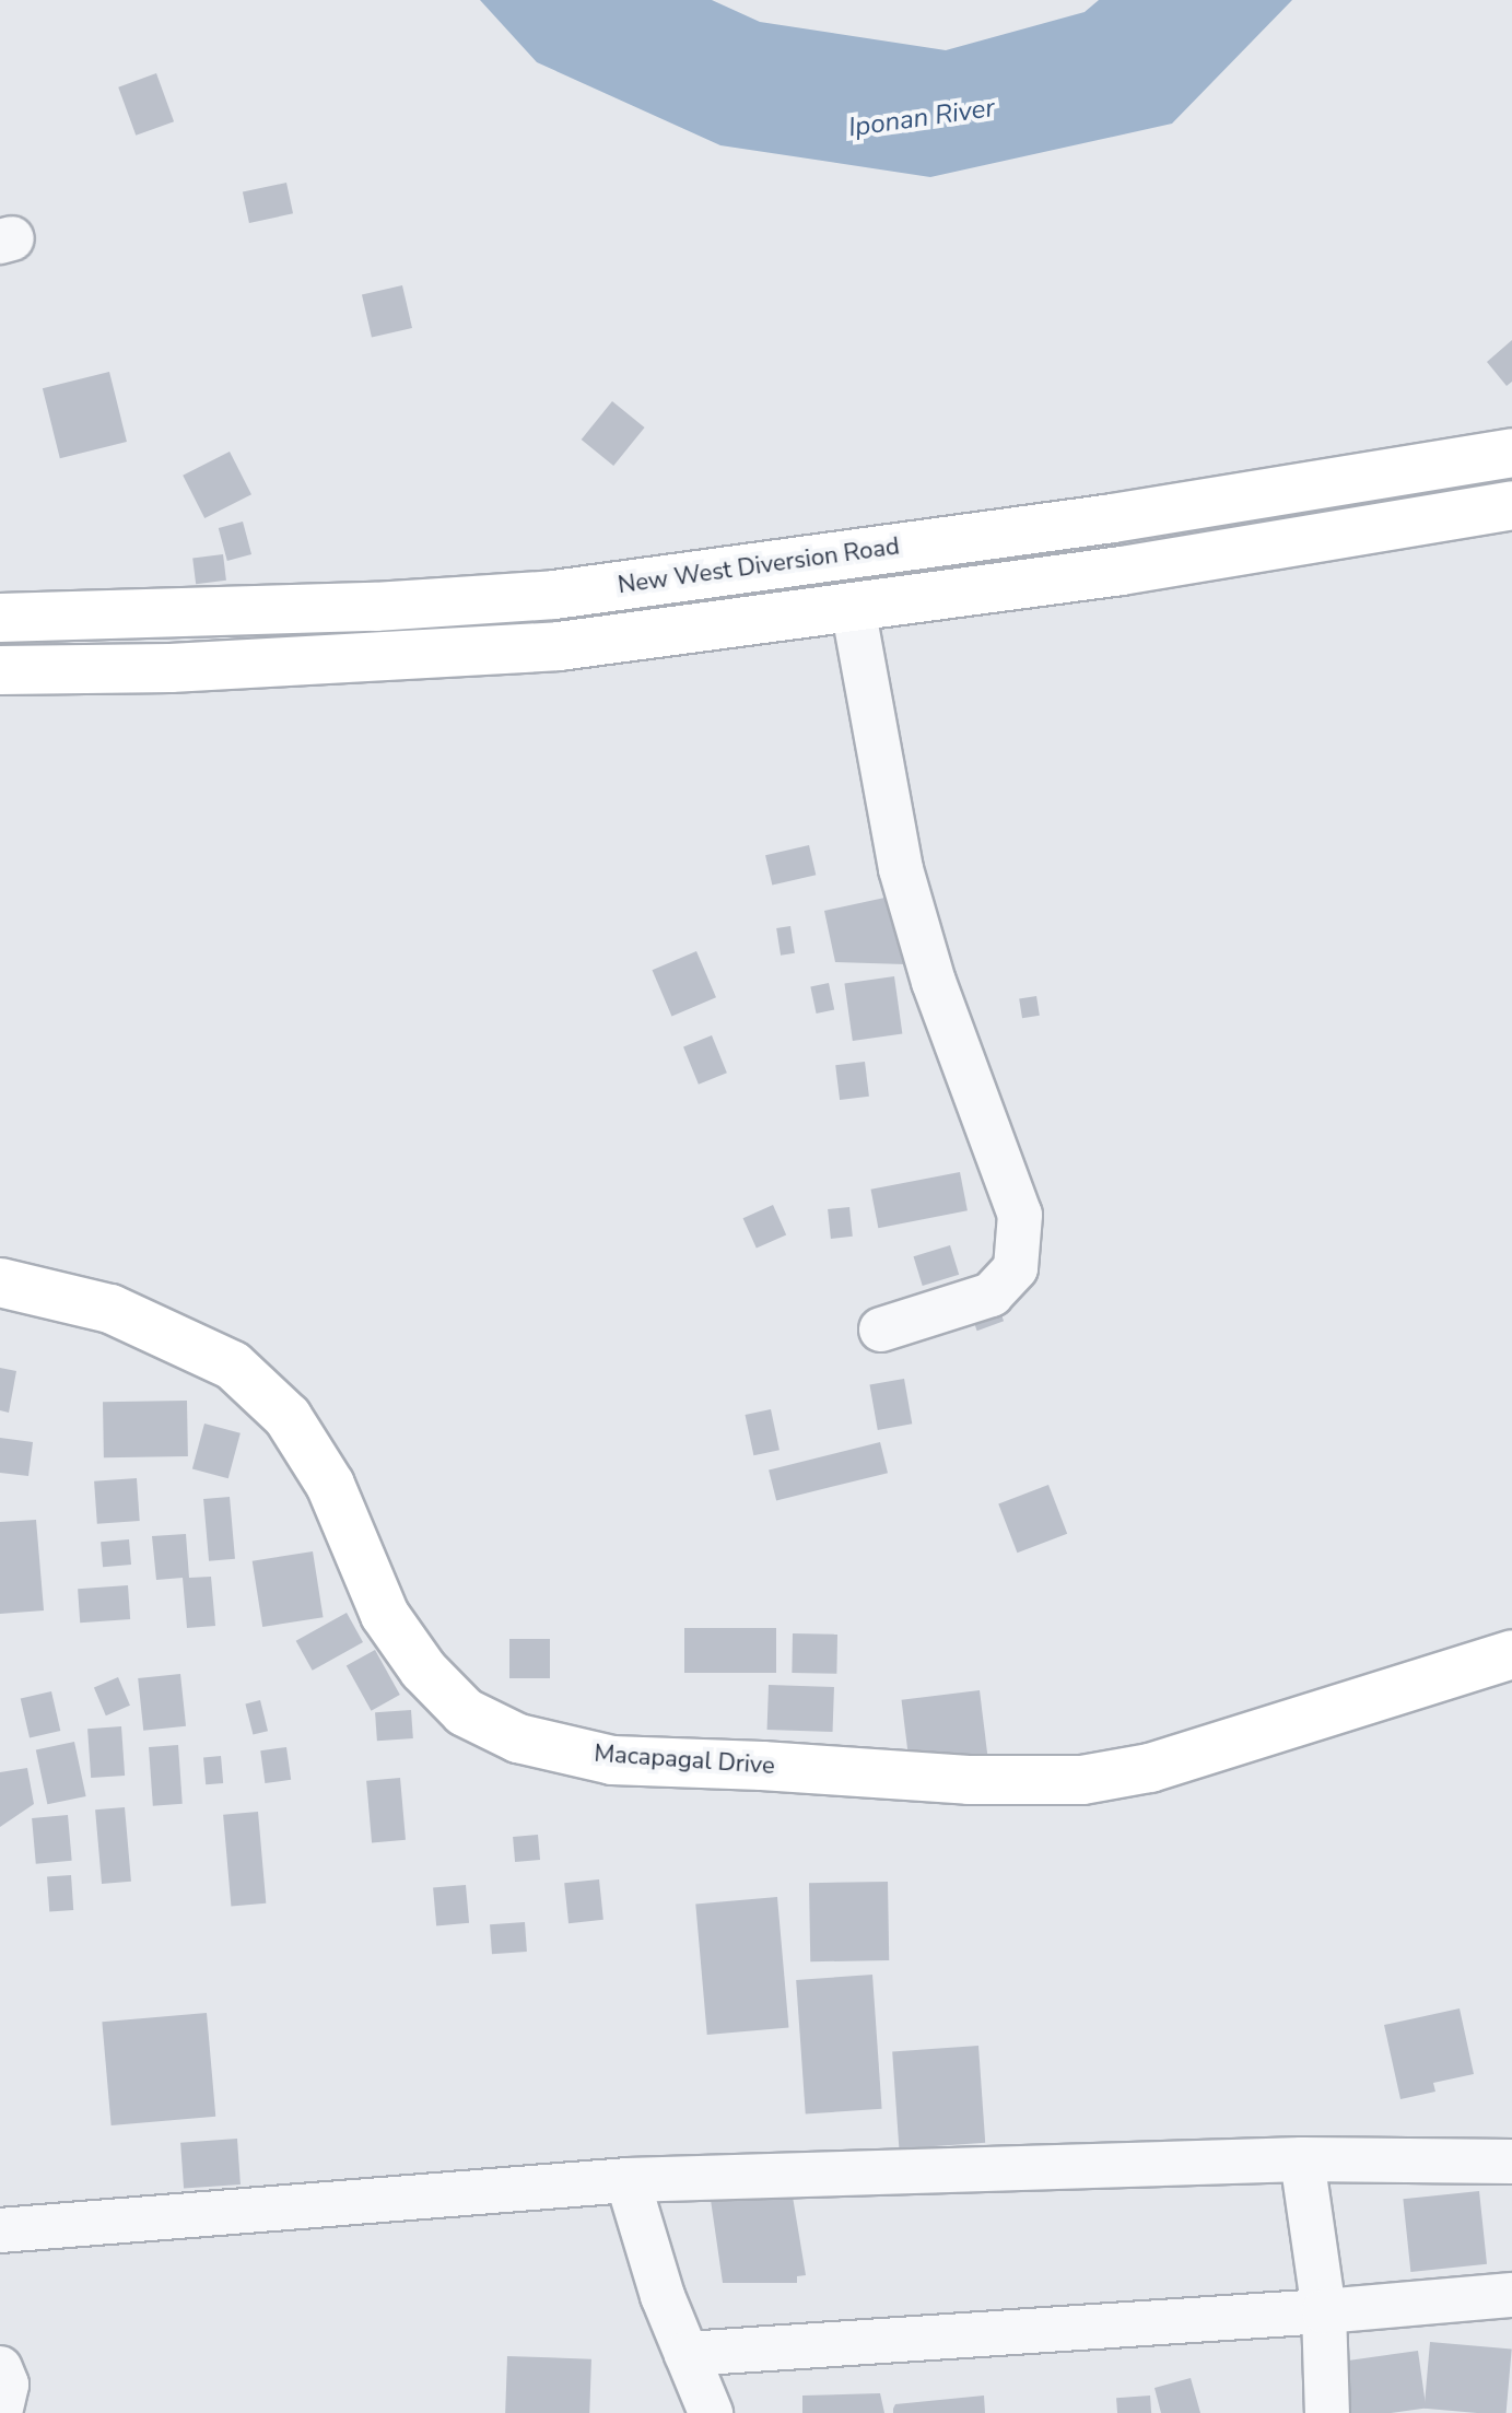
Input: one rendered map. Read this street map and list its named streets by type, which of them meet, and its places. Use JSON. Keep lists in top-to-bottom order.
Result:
{
  "streets": {
    "street": ["New West Diversion Road", "Macapagal Drive"]
  },
  "water": ["Iponan River"]
}
